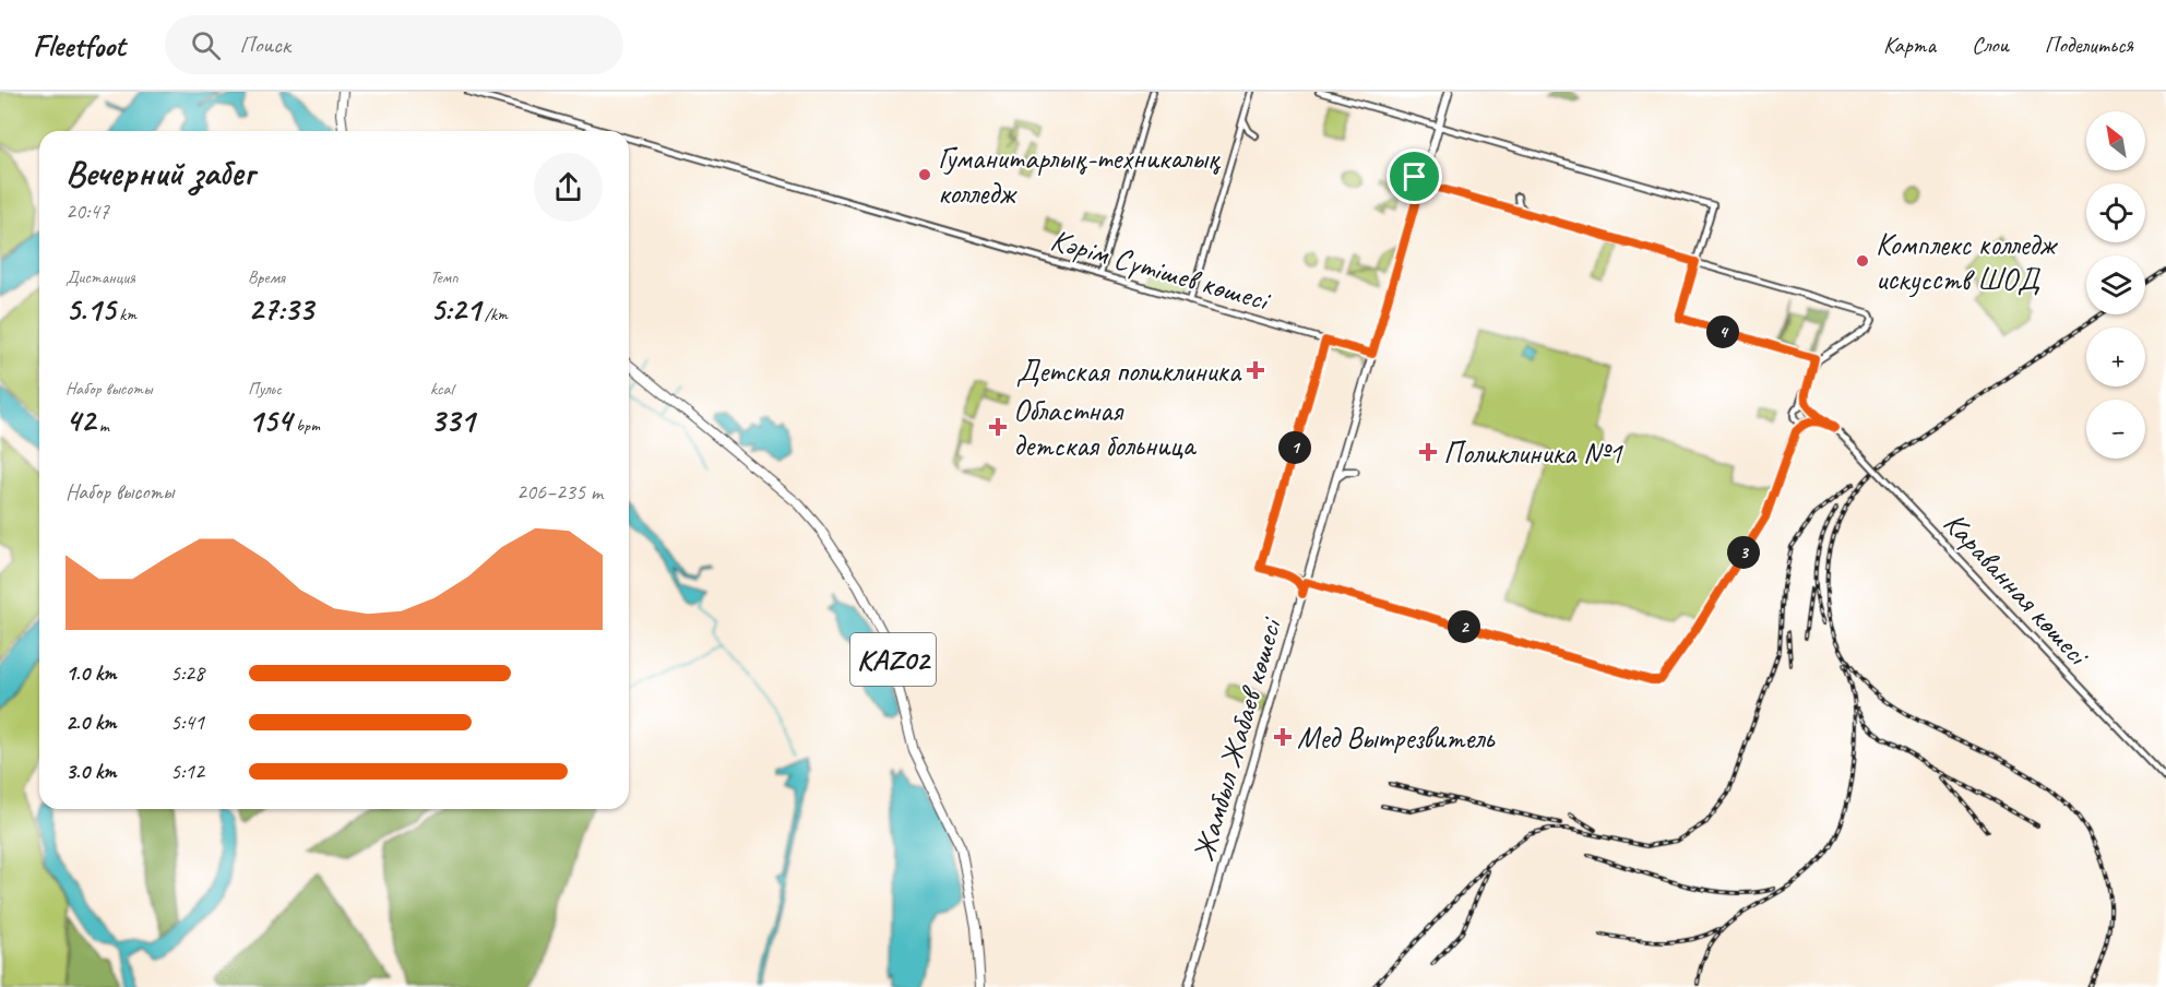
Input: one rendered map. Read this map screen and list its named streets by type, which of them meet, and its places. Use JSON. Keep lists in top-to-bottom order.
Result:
{
  "streets": {
    "highway": ["KAZ02"],
    "main road": ["Кәрім Сүтішев көшесі", "Караванная көшесі", "Жамбыл Жабаев көшесі"]
  },
  "crossings": [
    ["Кәрім Сүтішев көшесі", "Жамбыл Жабаев көшесі"]
  ],
  "places": {
    "other": ["Гуманитарлық-техникалық колледж", "Комплекс колледж искусств ШОД"],
    "health": [
      "Детская поликлиника",
      "Областная детская больница",
      "Поликлиника №1",
      "Мед Вытрезвитель"
    ]
  },
  "north": "top left",
  "page": {
    "header": "Fleetfoot",
    "search": "Поиск",
    "nav": ["Карта", "Слои", "Поделиться"],
    "map_buttons": ["+", "−"],
    "heading": ["Вечерний забег", "20:47"],
    "stats": [
      ["Дистанция", "5.15 km"],
      ["Время", "27:33"],
      ["Темп", "5:21 /km"],
      ["Набор высоты", "42 m"],
      ["Пульс", "154 bpm"],
      ["kcal", "331"]
    ],
    "pins": [
      "4",
      "1",
      "3",
      "2"
    ],
    "chart": ["Набор высоты", "206–235 m"],
    "list": [
      {
        "name": "1.0 km",
        "note": "5:28"
      },
      {
        "name": "2.0 km",
        "note": "5:41"
      },
      {
        "name": "3.0 km",
        "note": "5:12"
      }
    ]
  }
}
